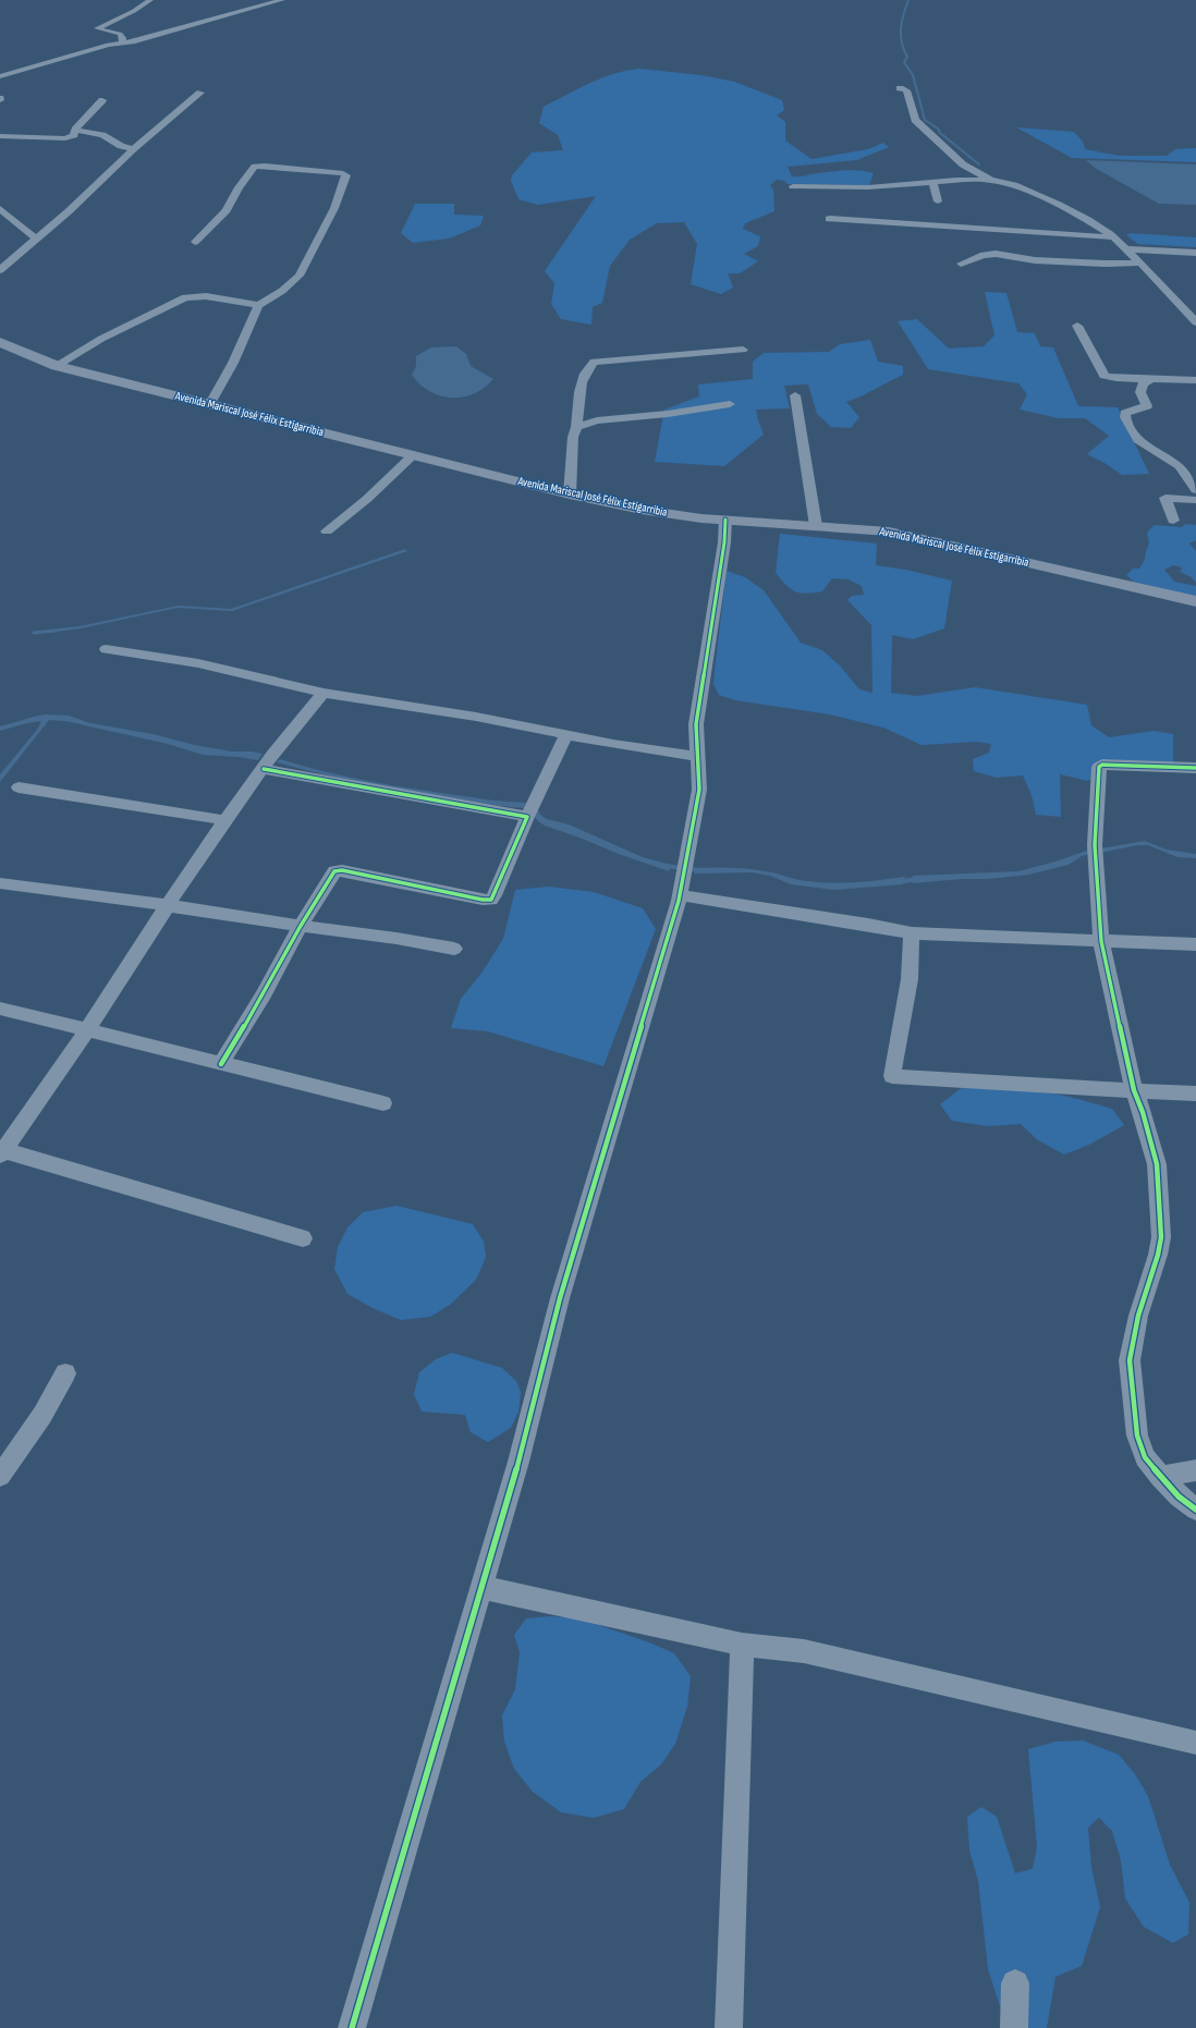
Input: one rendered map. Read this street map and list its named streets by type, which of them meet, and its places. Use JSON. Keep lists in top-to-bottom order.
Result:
{
  "streets": {
    "main road": ["Avenida Mariscal José Félix Estigarribia"]
  }
}
